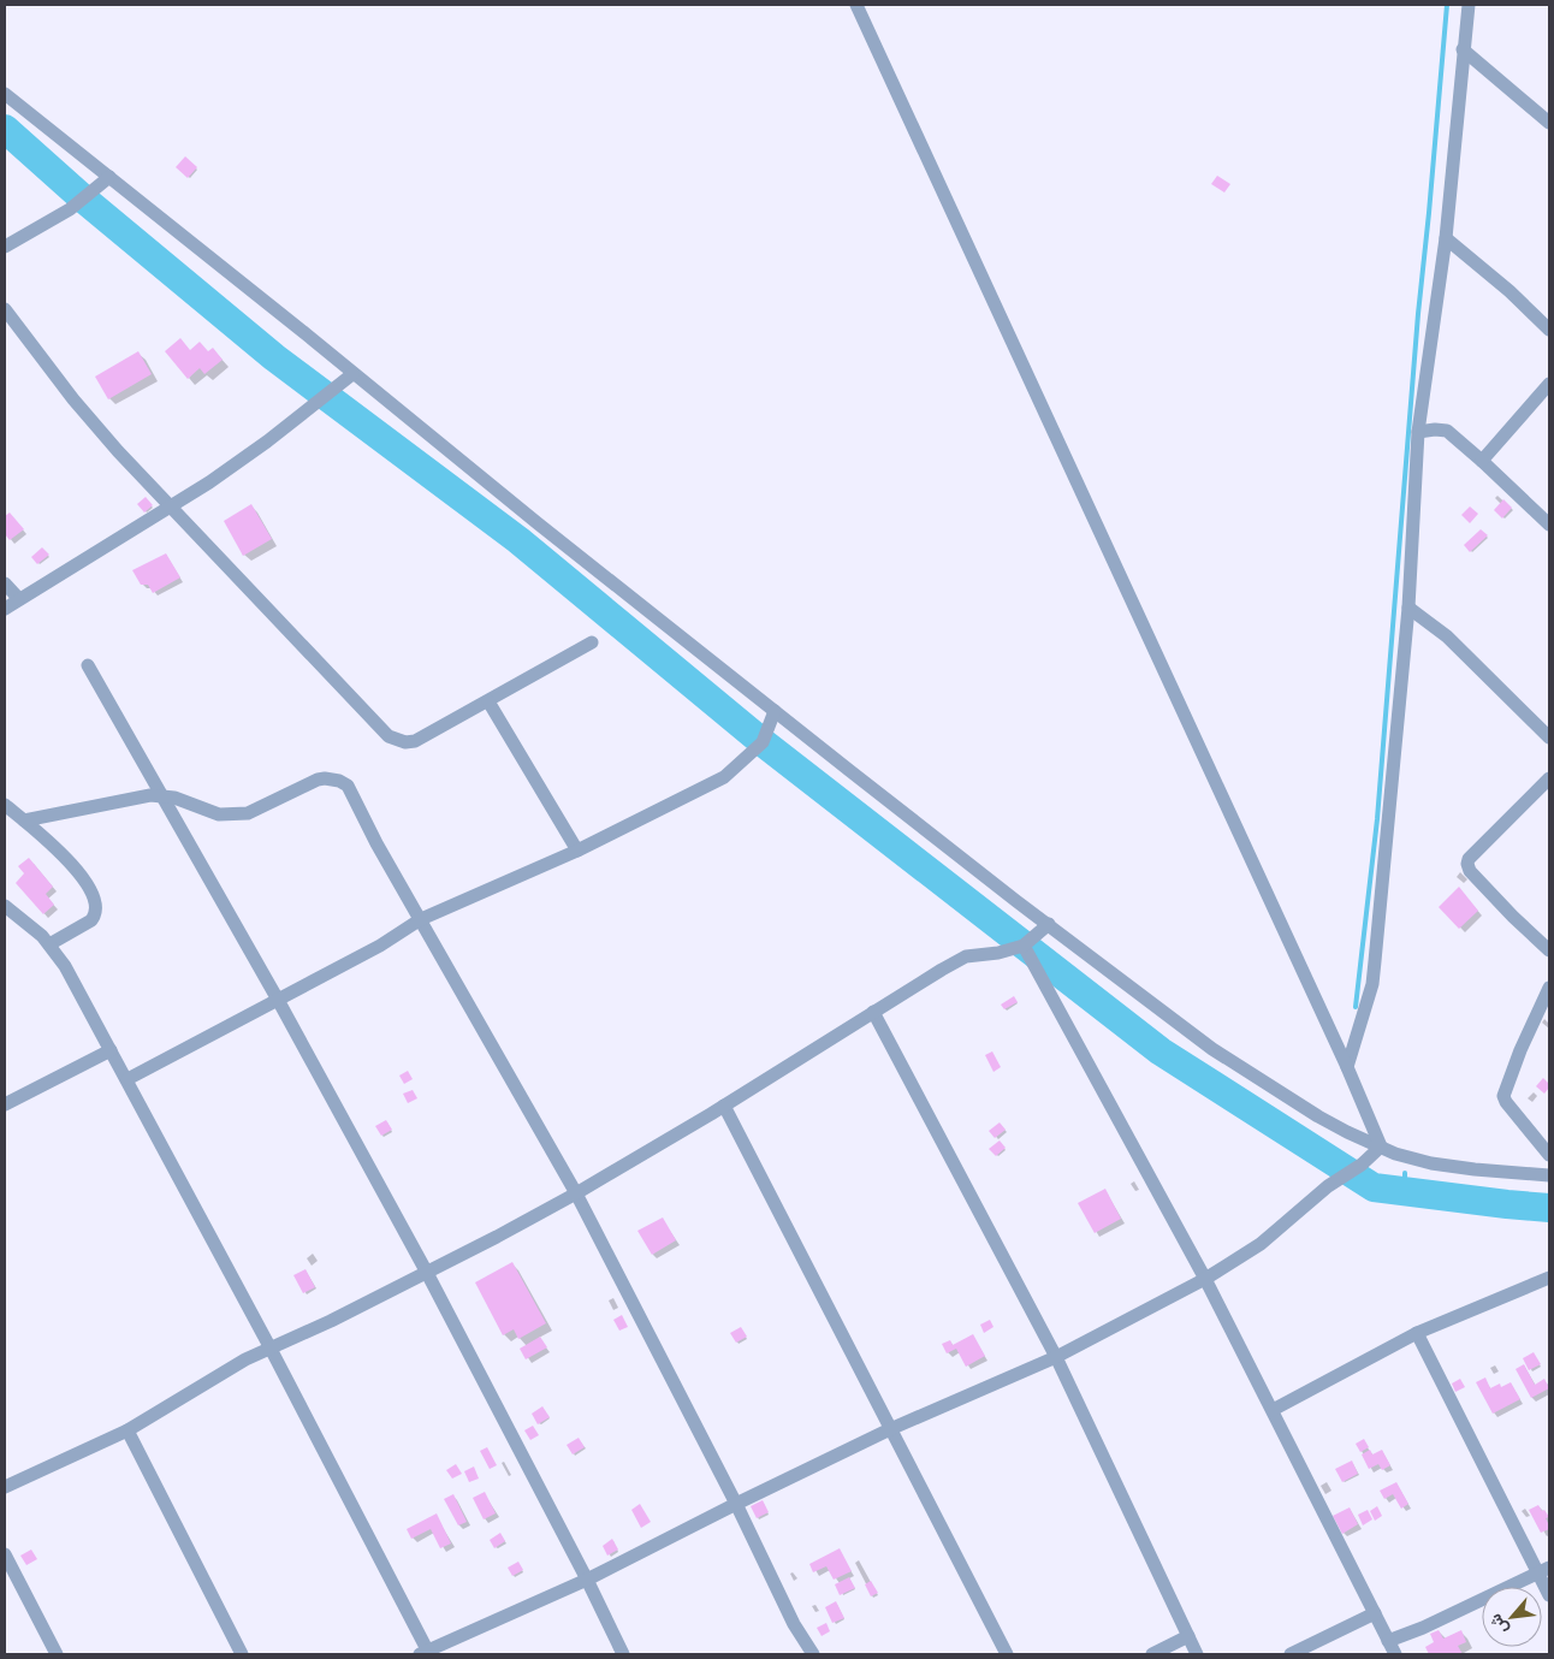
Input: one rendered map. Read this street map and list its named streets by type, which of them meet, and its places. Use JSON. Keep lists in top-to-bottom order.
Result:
{
  "north": "bottom left"
}
